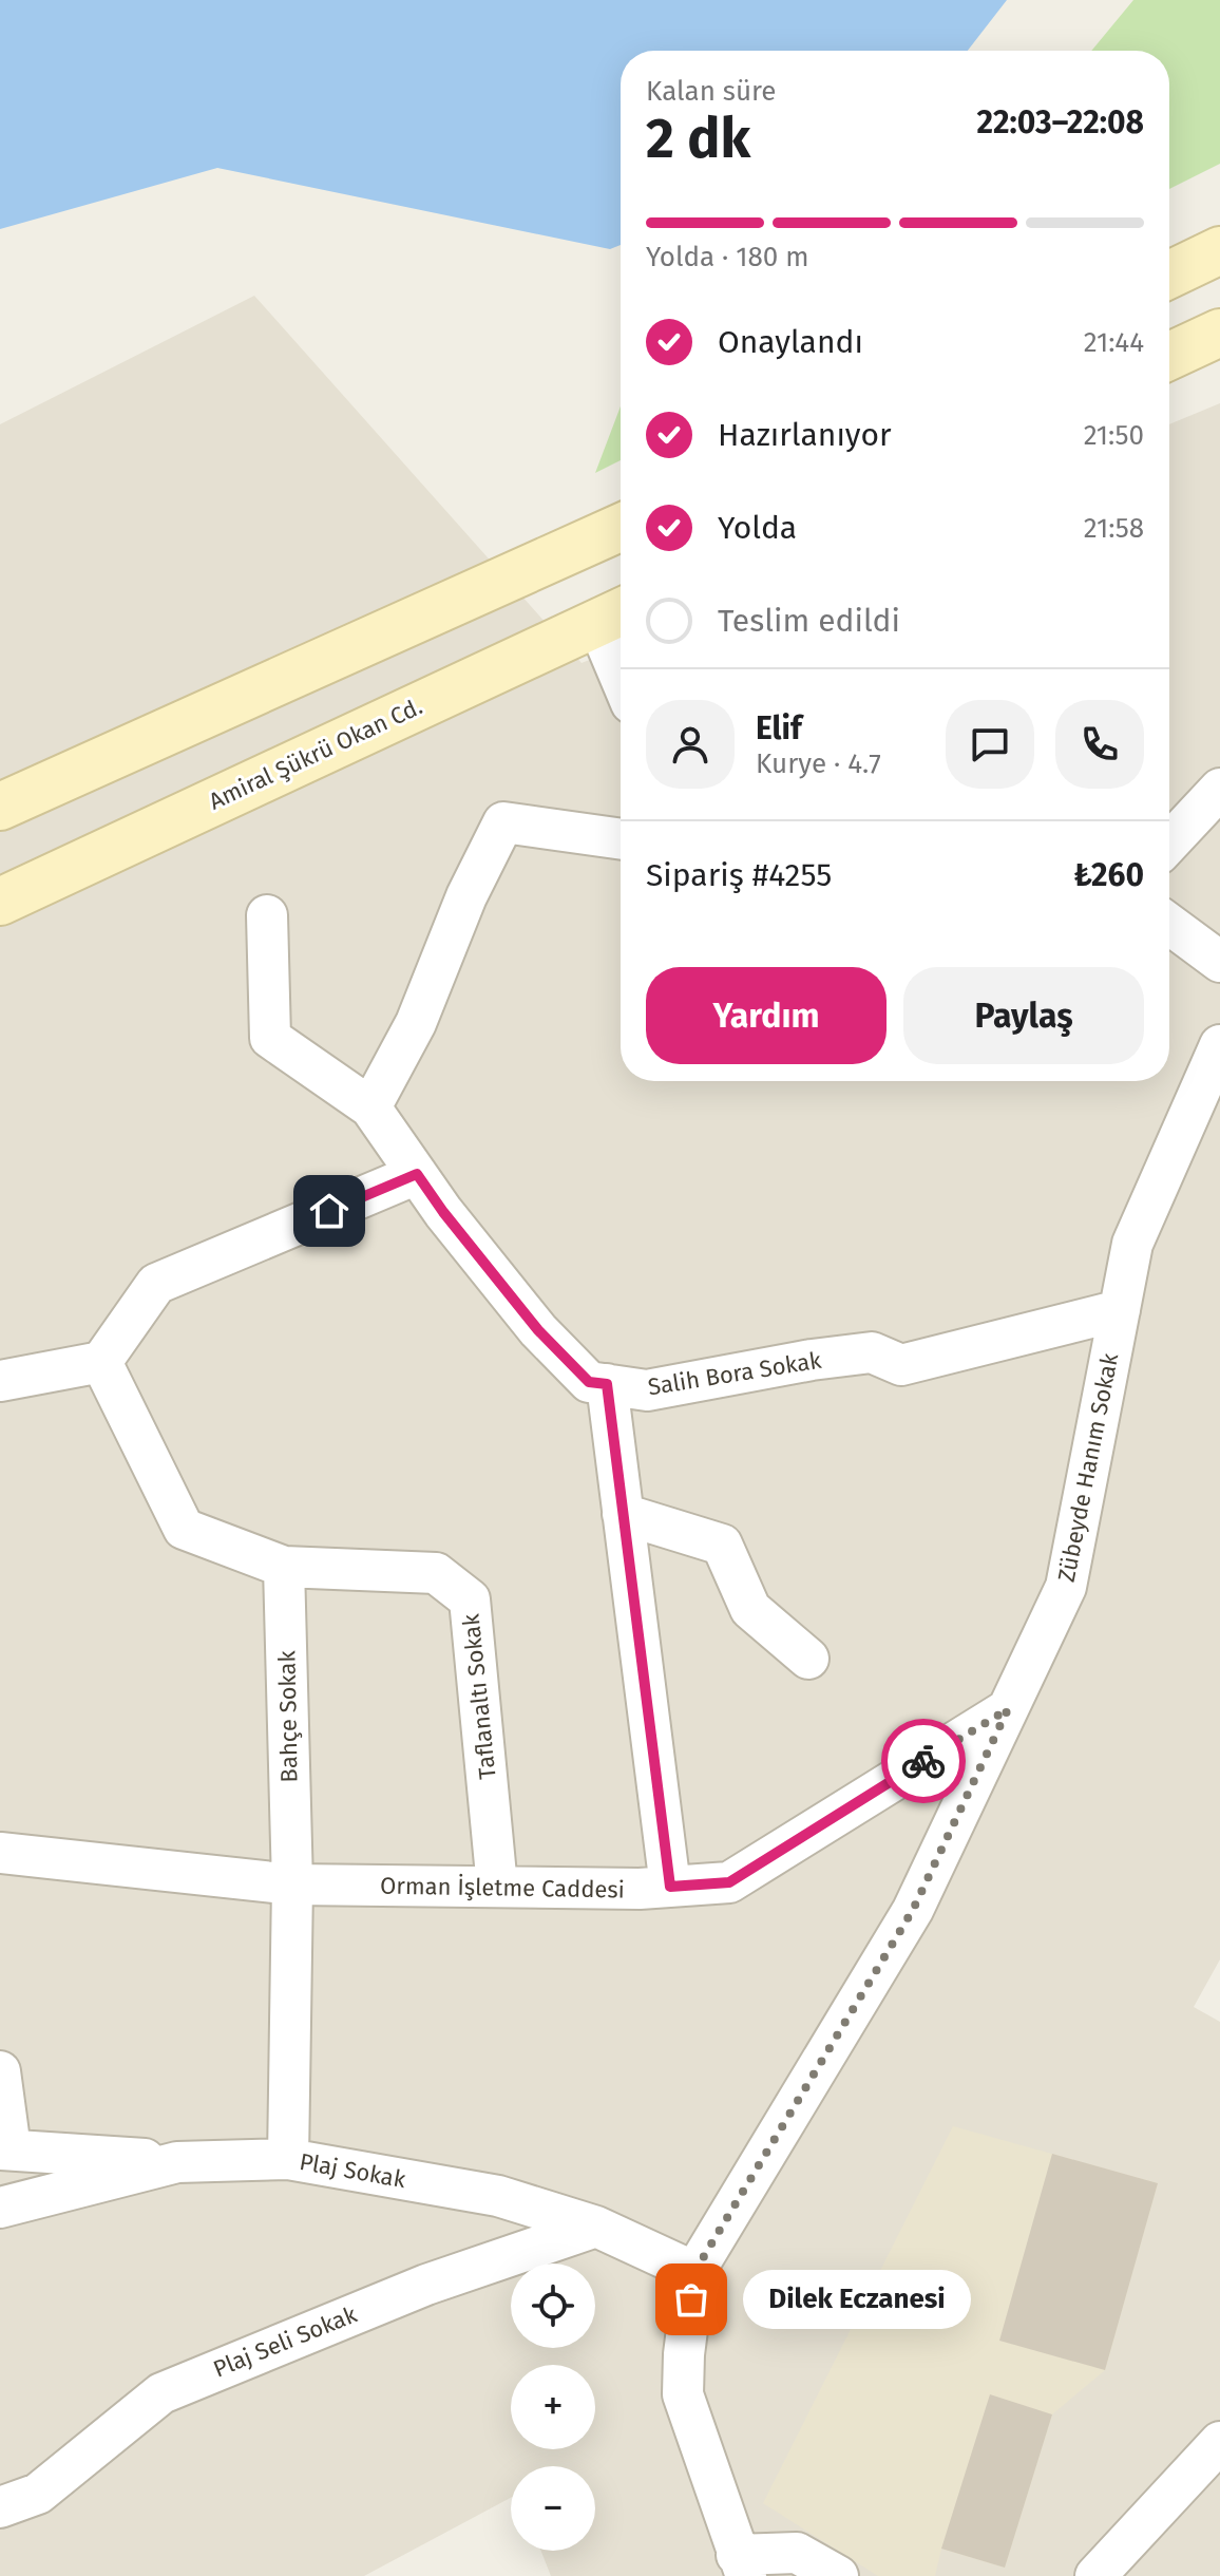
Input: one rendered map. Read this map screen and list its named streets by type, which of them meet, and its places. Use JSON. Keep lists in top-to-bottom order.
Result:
{
  "streets": {
    "main road": ["Amiral Şükrü Okan Cd."],
    "street": [
      "Salih Bora Sokak",
      "Zübeyde Hanım Sokak",
      "Taflanaltı Sokak",
      "Bahçe Sokak",
      "Orman İşletme Caddesi",
      "Plaj Sokak",
      "Plaj Seli Sokak"
    ]
  },
  "crossings": [
    ["Salih Bora Sokak", "Zübeyde Hanım Sokak"],
    ["Zübeyde Hanım Sokak", "Orman İşletme Caddesi"],
    ["Zübeyde Hanım Sokak", "Plaj Sokak"],
    ["Taflanaltı Sokak", "Bahçe Sokak"],
    ["Taflanaltı Sokak", "Orman İşletme Caddesi"],
    ["Bahçe Sokak", "Orman İşletme Caddesi"],
    ["Bahçe Sokak", "Plaj Sokak"],
    ["Plaj Sokak", "Plaj Seli Sokak"]
  ],
  "places": ["Dilek Eczanesi"],
  "page": {
    "heading": ["2 dk", "Kalan süre", "22:03–22:08"],
    "panel": [
      "Elif",
      "Kurye · 4.7",
      "Sipariş #4255",
      "₺260"
    ],
    "bar": "Yolda · 180 m",
    "list": [
      ["Onaylandı", "21:44"],
      ["Hazırlanıyor", "21:50"],
      ["Yolda", "21:58"],
      "Teslim edildi"
    ],
    "buttons": ["Yardım", "Paylaş"],
    "map_buttons": ["+", "−"],
    "bubble": "Dilek Eczanesi"
  }
}
